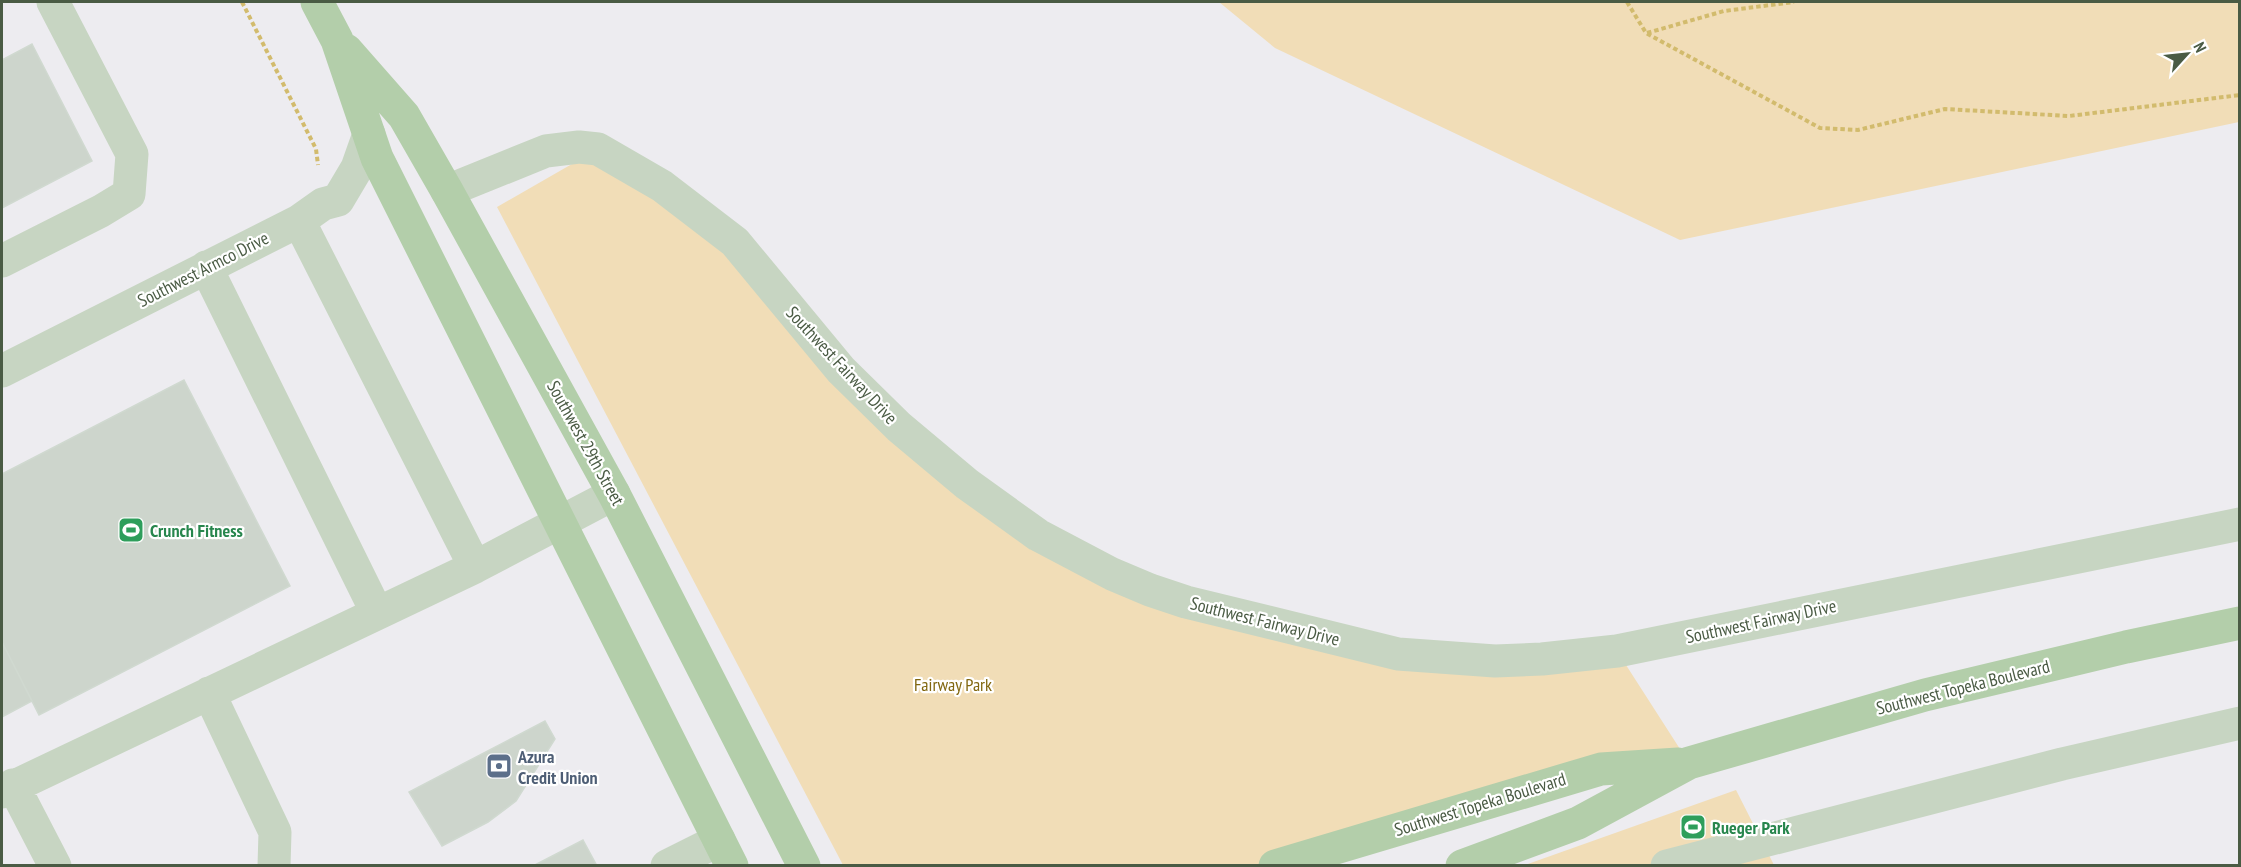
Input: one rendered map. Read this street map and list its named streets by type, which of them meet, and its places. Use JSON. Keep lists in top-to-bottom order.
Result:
{
  "streets": {
    "main road": ["Southwest 29th Street", "Southwest Topeka Boulevard"],
    "street": ["Southwest Armco Drive", "Southwest Fairway Drive"]
  },
  "crossings": [
    ["Southwest Armco Drive", "Southwest 29th Street"],
    ["Southwest Fairway Drive", "Southwest 29th Street"]
  ],
  "parks": ["Fairway Park"],
  "places": {
    "sports": ["Crunch Fitness", "Rueger Park"],
    "bank": ["Azura Credit Union"]
  },
  "north": "top right"
}
